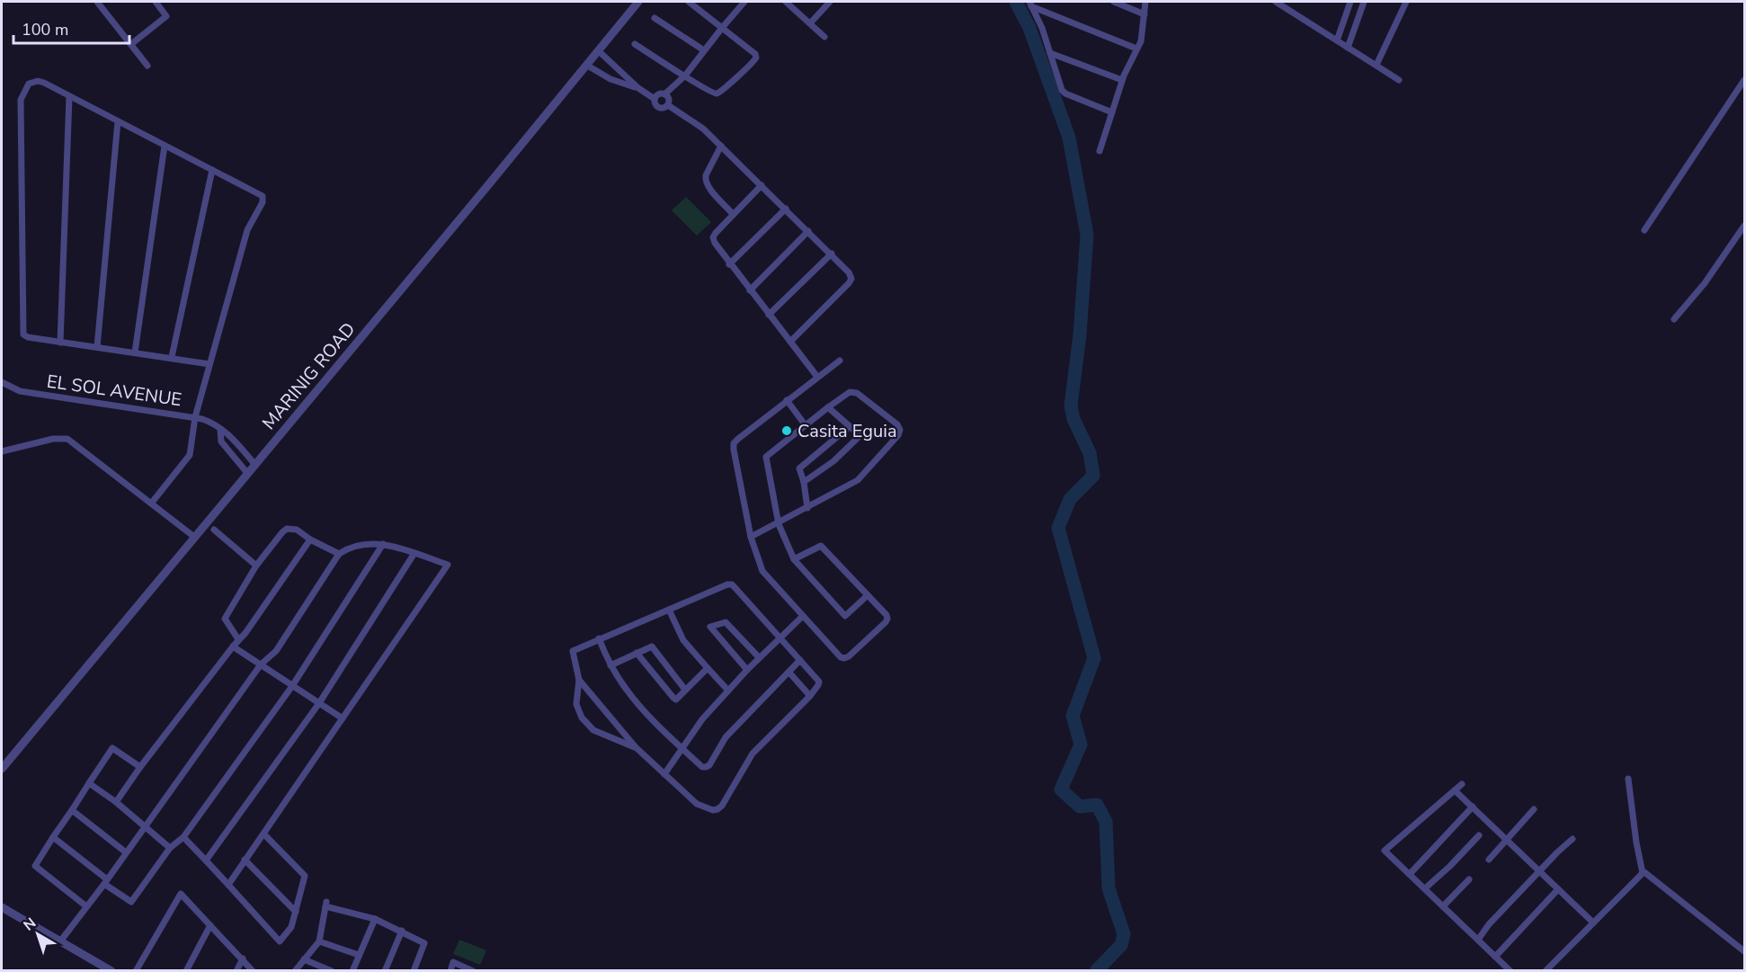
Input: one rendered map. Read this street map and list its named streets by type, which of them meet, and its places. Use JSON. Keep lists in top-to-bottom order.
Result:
{
  "streets": {
    "street": ["MARINIG ROAD", "EL SOL AVENUE"]
  },
  "crossings": [
    ["MARINIG ROAD", "EL SOL AVENUE"]
  ],
  "places": ["Casita Eguia"],
  "scale_bar": "100 m",
  "north": "top left"
}
